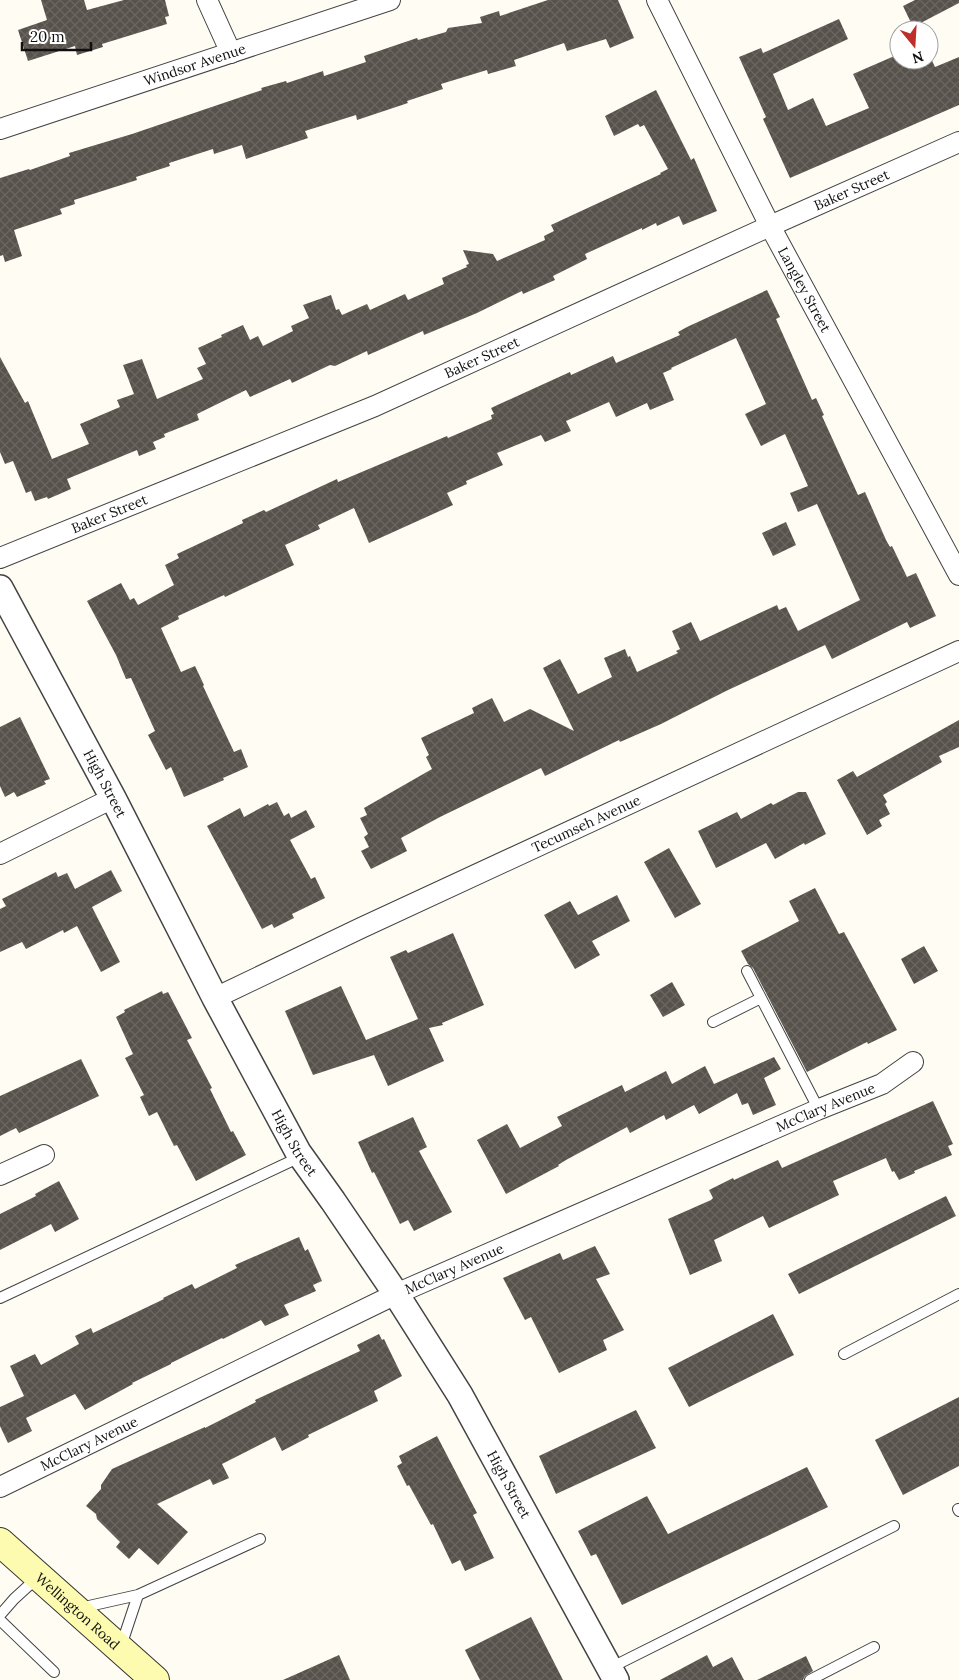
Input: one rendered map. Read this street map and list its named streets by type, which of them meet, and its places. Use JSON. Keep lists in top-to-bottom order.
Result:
{
  "streets": {
    "main road": ["Wellington Road"],
    "street": [
      "Windsor Avenue",
      "Baker Street",
      "Langley Street",
      "High Street",
      "Tecumseh Avenue",
      "McClary Avenue"
    ]
  },
  "crossings": [
    ["Baker Street", "Langley Street"],
    ["High Street", "Tecumseh Avenue"],
    ["High Street", "McClary Avenue"]
  ],
  "scale_bar": "20 m",
  "north": "bottom"
}
